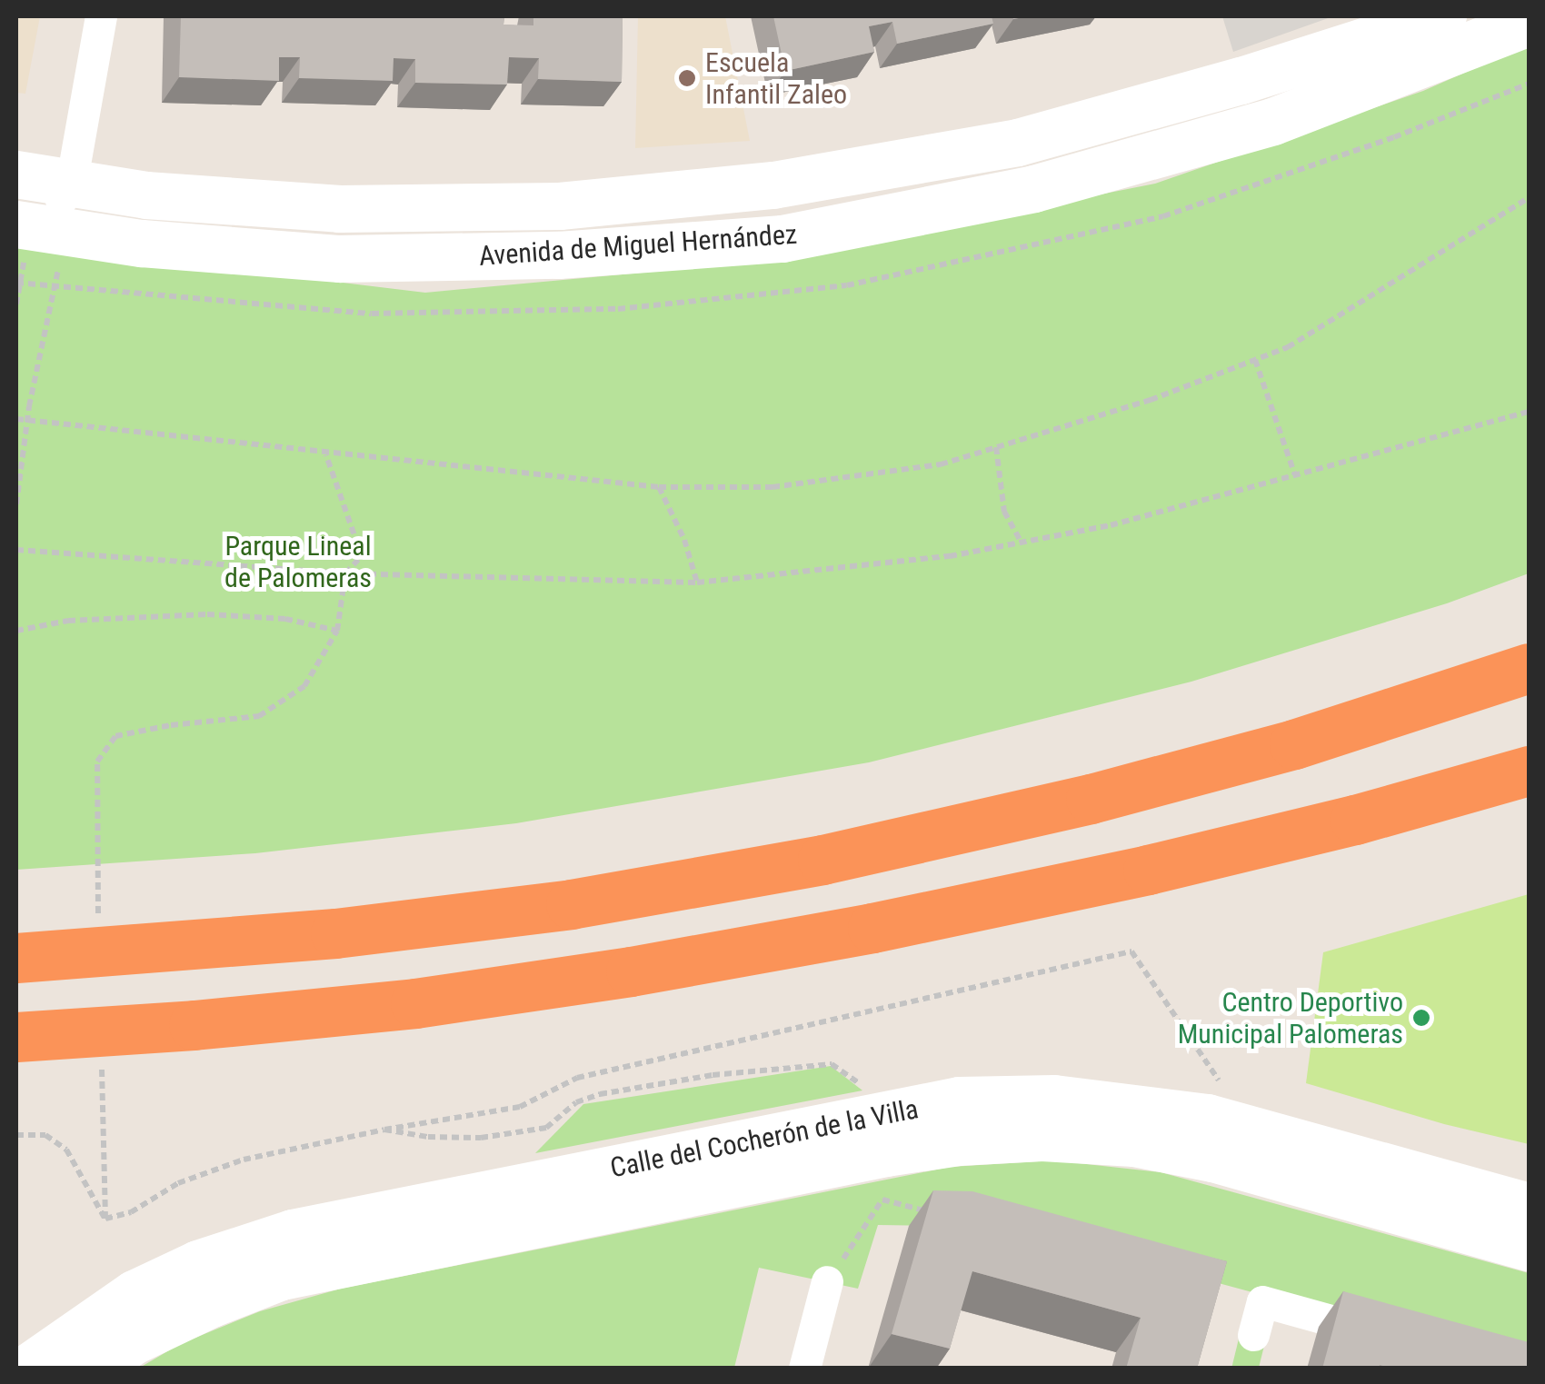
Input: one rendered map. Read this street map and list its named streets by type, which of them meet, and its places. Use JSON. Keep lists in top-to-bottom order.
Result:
{
  "streets": {
    "street": ["Avenida de Miguel Hernández", "Calle del Cocherón de la Villa"]
  },
  "parks": ["Parque Lineal de Palomeras"],
  "places": ["Escuela Infantil Zaleo", "Centro Deportivo Municipal Palomeras"]
}
